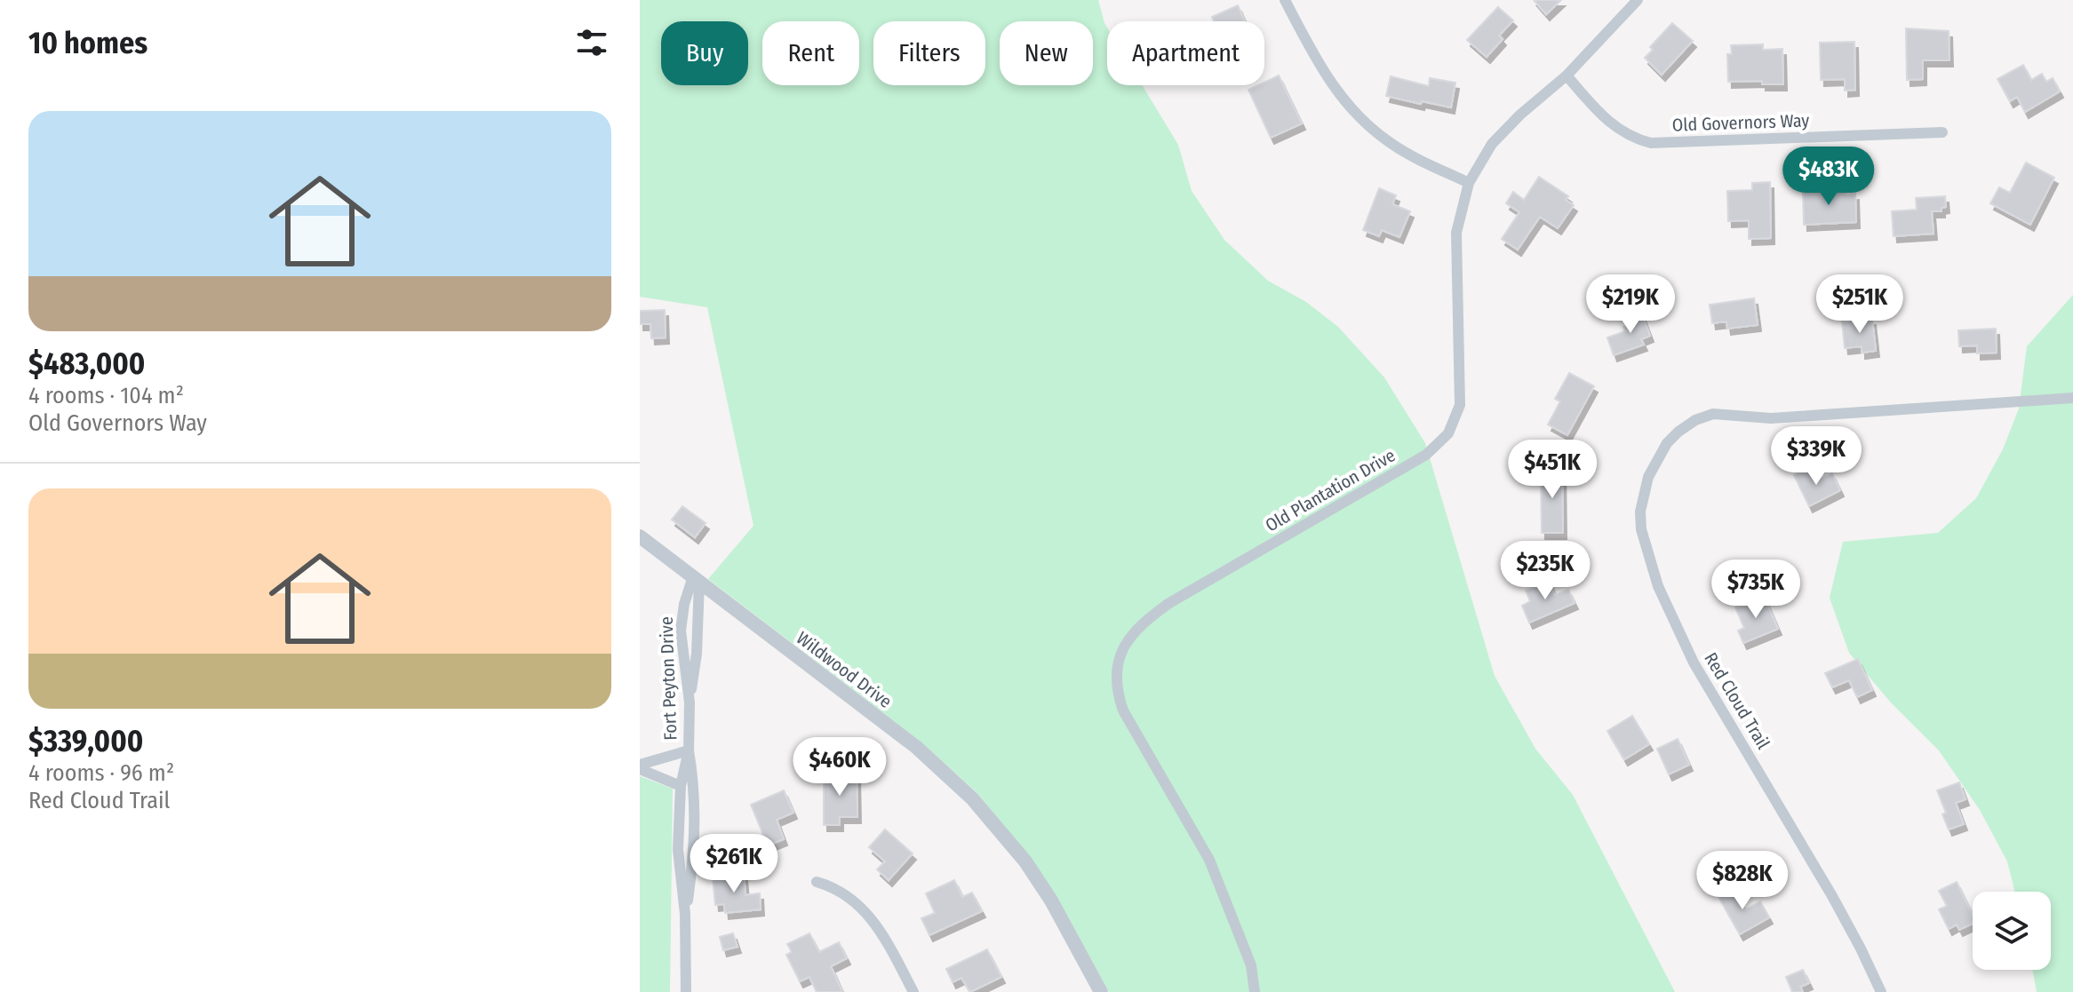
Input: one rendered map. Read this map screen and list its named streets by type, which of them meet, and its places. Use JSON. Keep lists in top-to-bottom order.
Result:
{
  "streets": {
    "street": [
      "Old Governors Way",
      "Old Plantation Drive",
      "Wildwood Drive",
      "Fort Peyton Drive",
      "Red Cloud Trail"
    ]
  },
  "crossings": [
    ["Old Governors Way", "Old Plantation Drive"],
    ["Wildwood Drive", "Fort Peyton Drive"]
  ],
  "page": {
    "heading": "10 homes",
    "chip": [
      "Buy",
      "Rent",
      "Filters",
      "New",
      "Apartment"
    ],
    "list": [
      {
        "name": "$483,000",
        "note": "4 rooms · 104 m² · Old Governors Way"
      },
      {
        "name": "$339,000",
        "note": "4 rooms · 96 m² · Red Cloud Trail"
      }
    ],
    "price": [
      "$483K",
      "$219K",
      "$251K",
      "$339K",
      "$451K",
      "$235K",
      "$735K",
      "$460K",
      "$261K",
      "$828K"
    ]
  }
}
